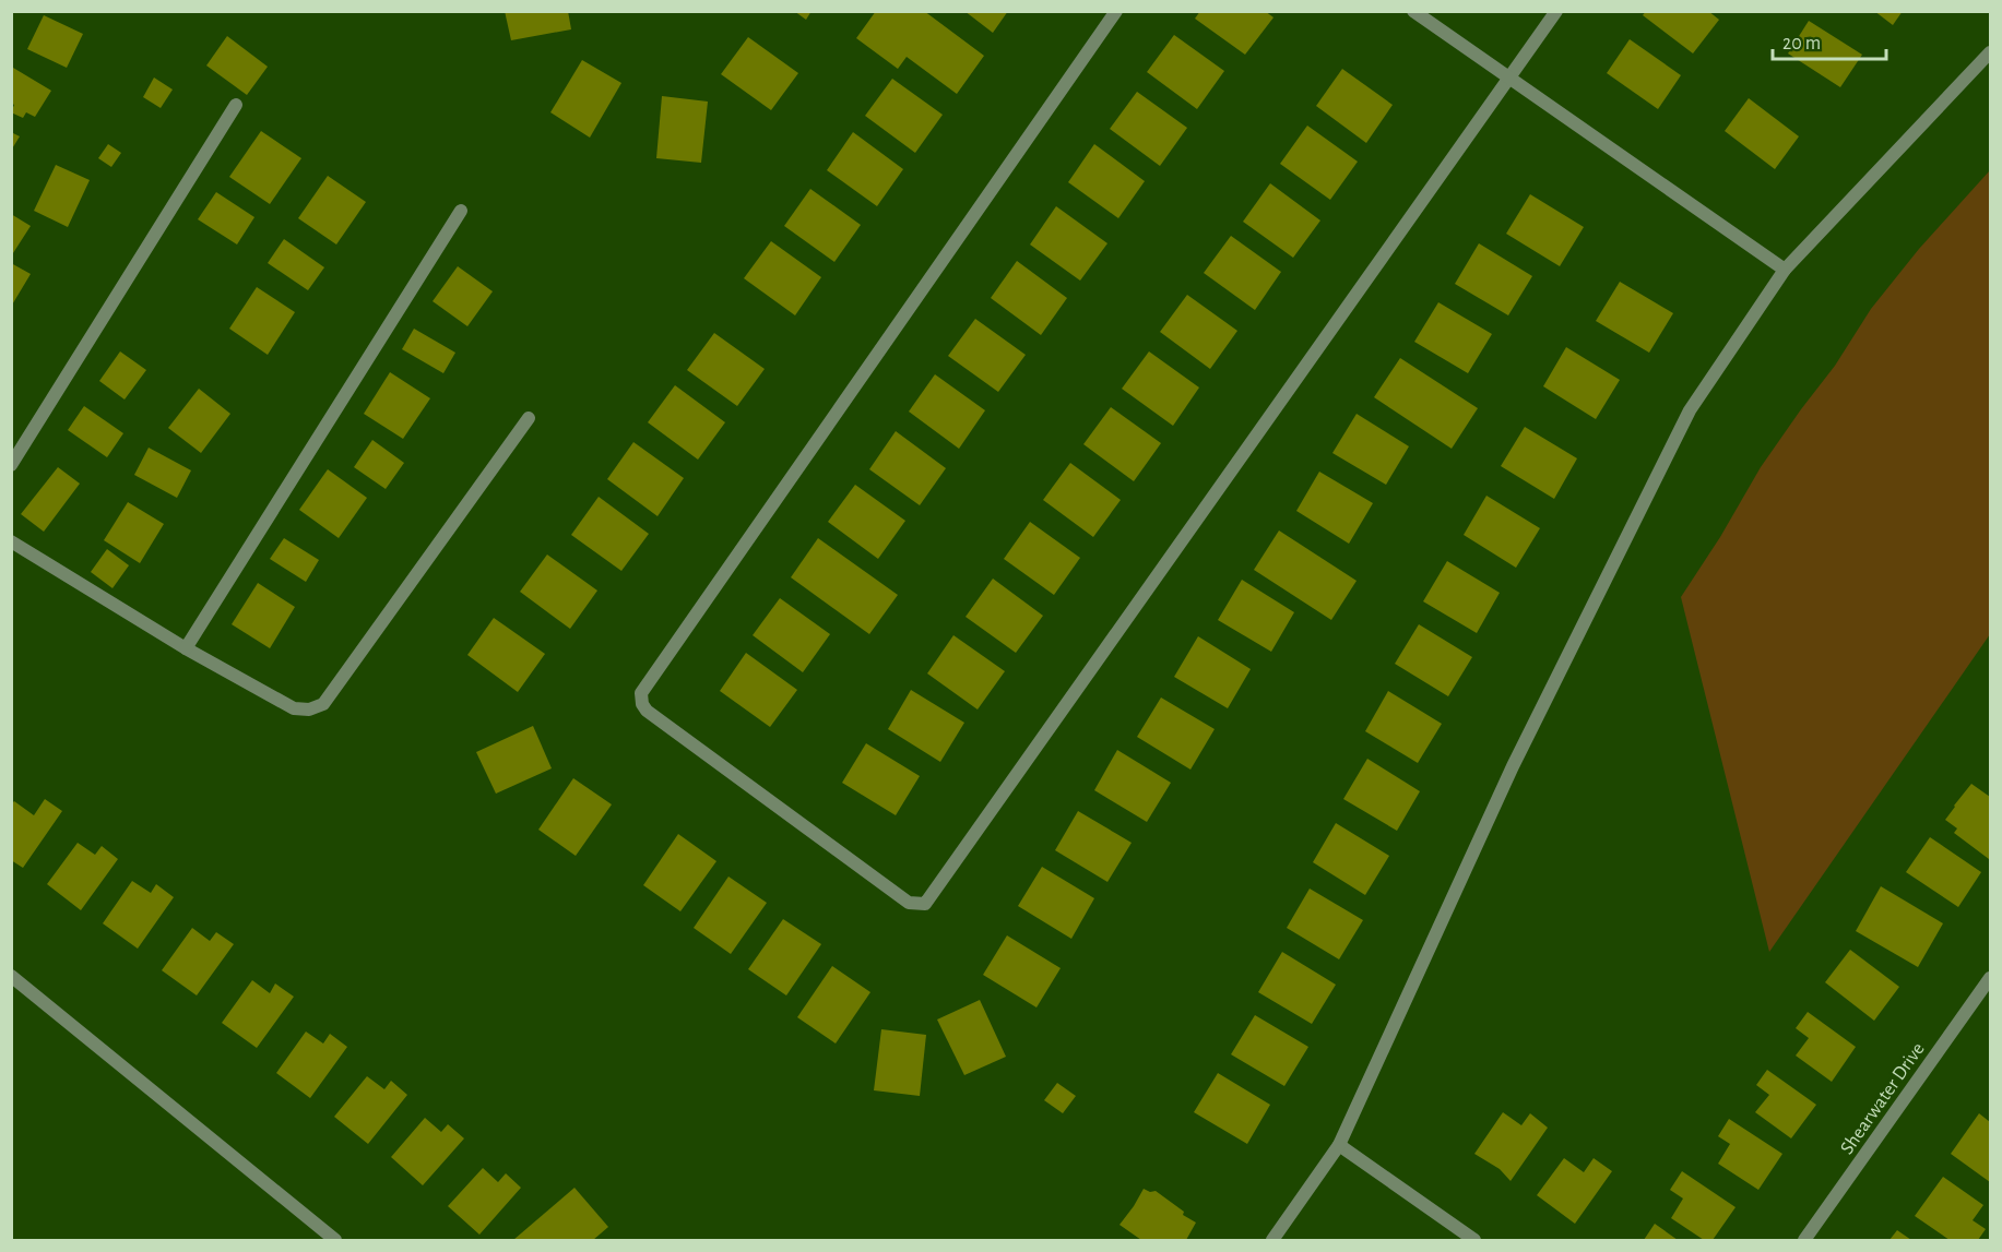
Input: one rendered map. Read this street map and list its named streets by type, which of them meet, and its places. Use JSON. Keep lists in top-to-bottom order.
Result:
{
  "streets": {
    "street": ["Shearwater Drive"]
  },
  "scale_bar": "20 m"
}
